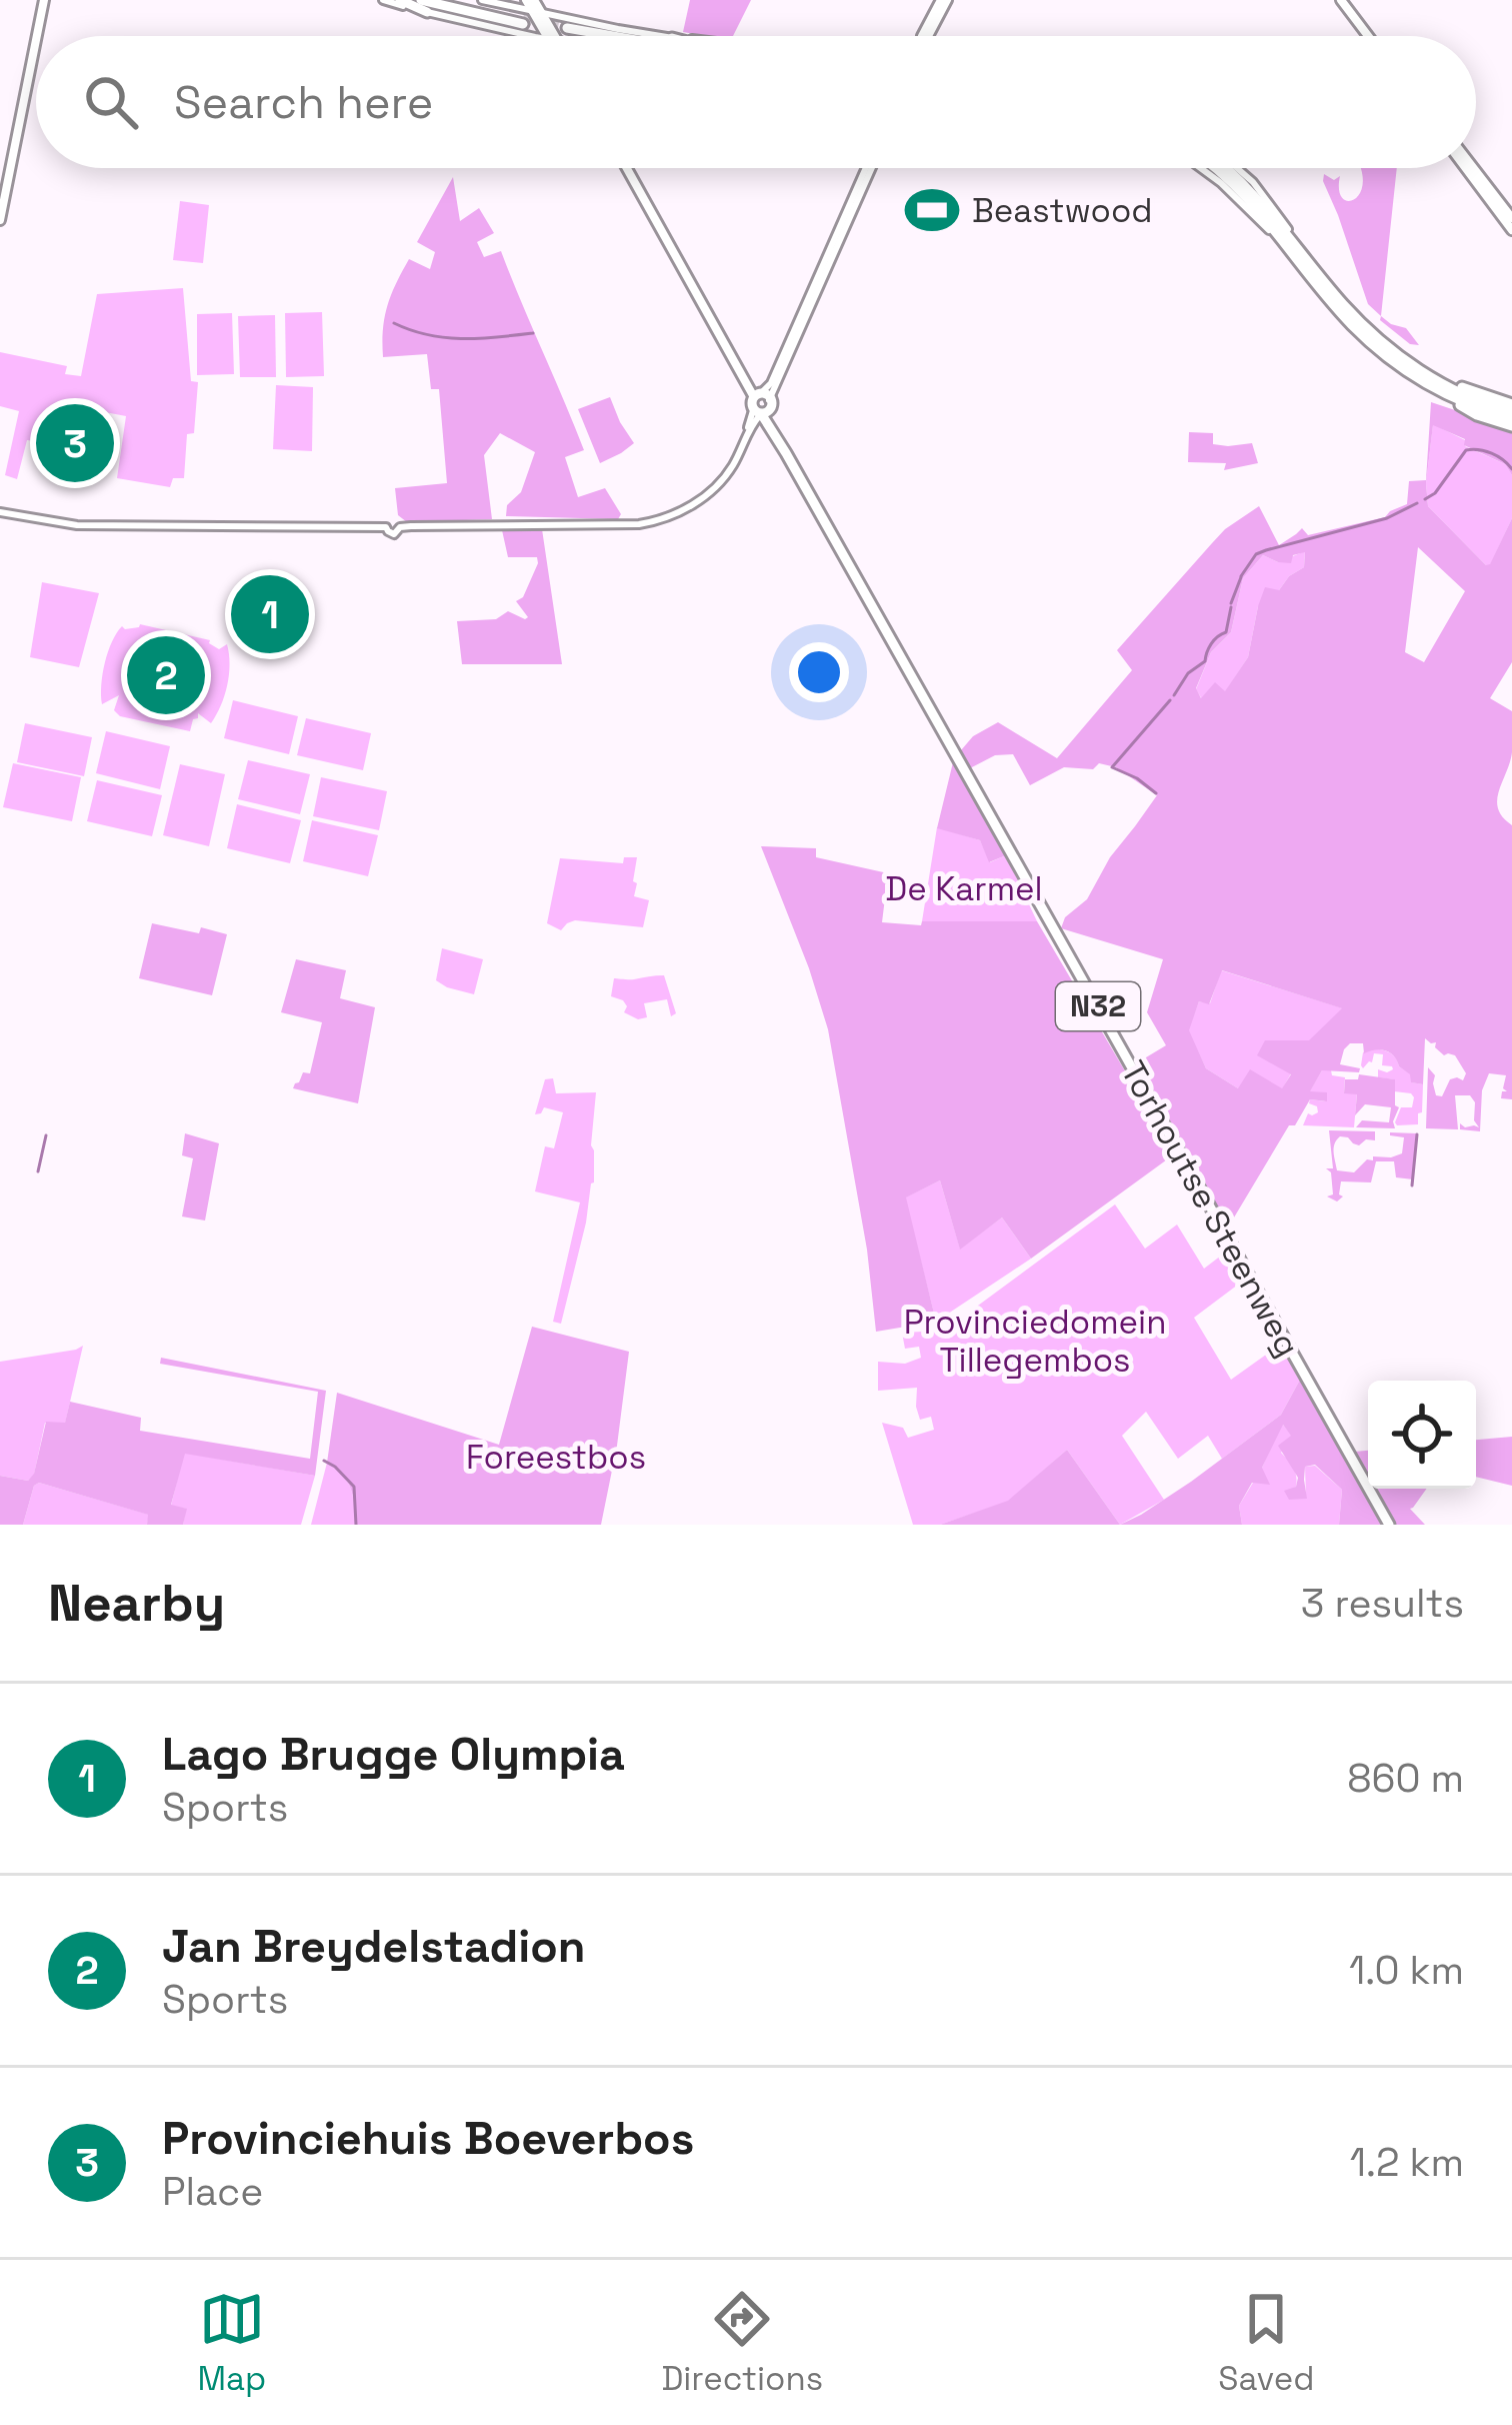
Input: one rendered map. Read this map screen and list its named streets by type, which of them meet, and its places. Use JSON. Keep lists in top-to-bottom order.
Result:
{
  "streets": {
    "main road": ["N32", "Torhoutse Steenweg"]
  },
  "parks": ["De Karmel", "Provinciedomein Tillegembos", "Foreestbos"],
  "places": {
    "sports": ["Beastwood"]
  },
  "page": {
    "search": "Search here",
    "pins": ["3", "1", "2"],
    "heading": ["Nearby", "3 results"],
    "list": [
      {
        "mark": "1",
        "name": "Lago Brugge Olympia",
        "note": "Sports",
        "value": "860 m"
      },
      {
        "mark": "2",
        "name": "Jan Breydelstadion",
        "note": "Sports",
        "value": "1.0 km"
      },
      {
        "mark": "3",
        "name": "Provinciehuis Boeverbos",
        "note": "Place",
        "value": "1.2 km"
      }
    ],
    "nav": ["Map", "Directions", "Saved"]
  }
}
